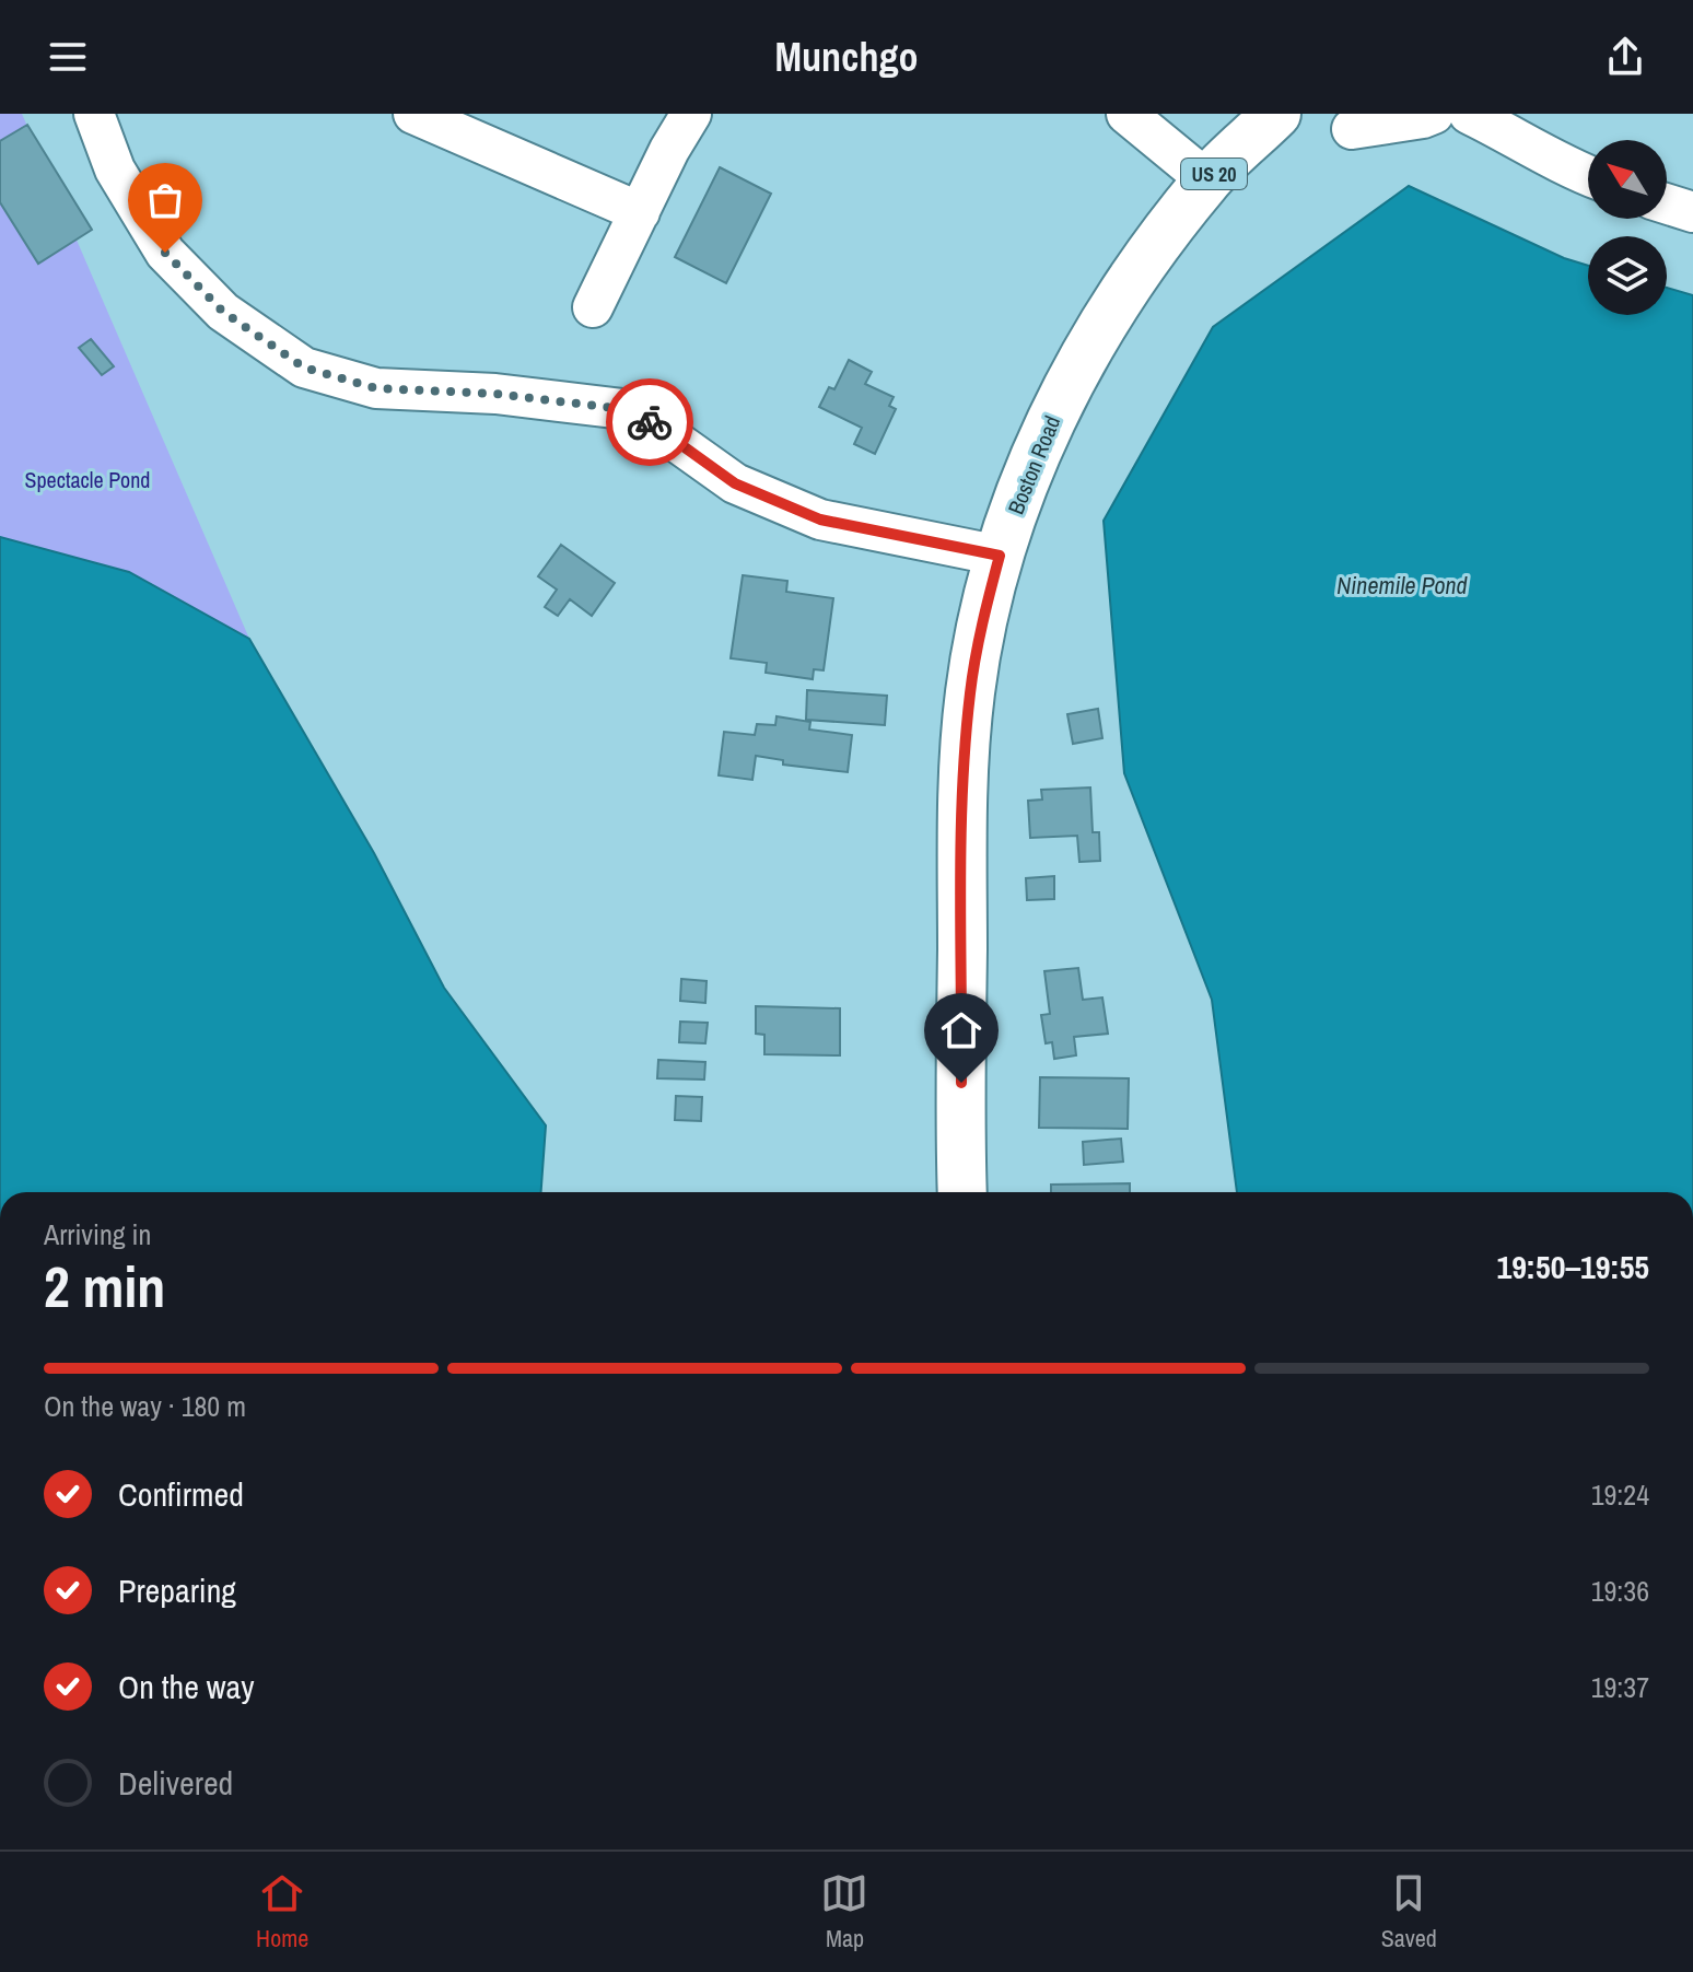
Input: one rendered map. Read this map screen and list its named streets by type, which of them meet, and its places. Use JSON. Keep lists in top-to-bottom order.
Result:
{
  "streets": {
    "main road": ["US 20", "Boston Road"]
  },
  "water": ["Ninemile Pond"],
  "parks": ["Spectacle Pond"],
  "north": "top left",
  "page": {
    "header": "Munchgo",
    "heading": ["2 min", "Arriving in", "19:50–19:55"],
    "bar": "On the way · 180 m",
    "list": [
      ["Confirmed", "19:24"],
      ["Preparing", "19:36"],
      ["On the way", "19:37"],
      "Delivered"
    ],
    "tabs": ["Home", "Map", "Saved"]
  }
}
